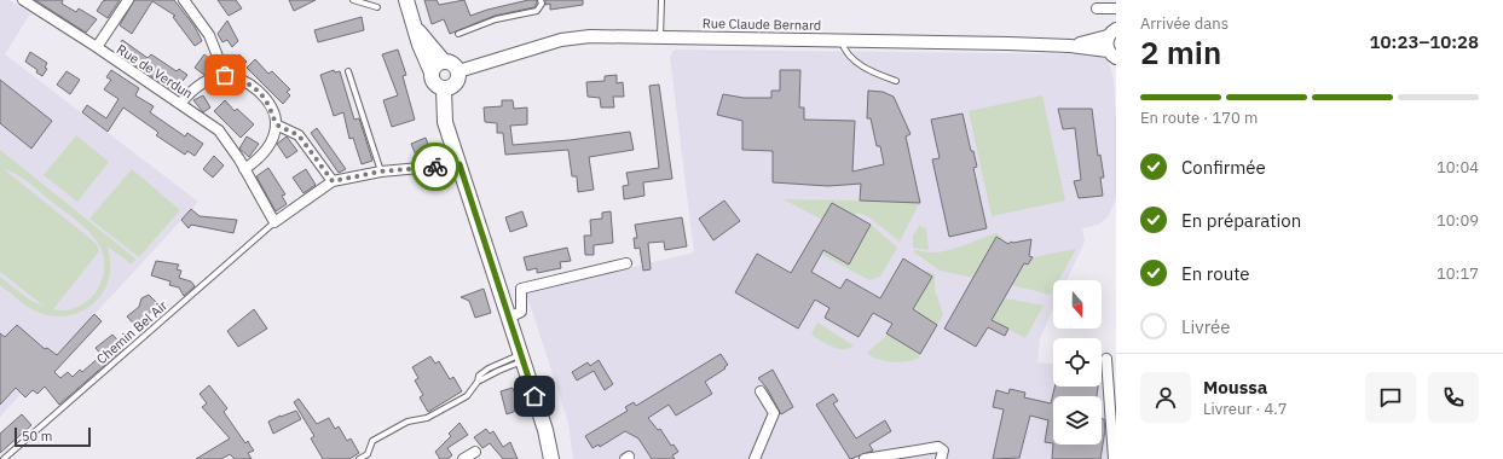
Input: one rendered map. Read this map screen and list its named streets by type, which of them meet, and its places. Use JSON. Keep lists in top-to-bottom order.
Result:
{
  "streets": {
    "street": ["Rue Claude Bernard", "Rue de Verdun"],
    "lane": ["Chemin Bel Air"]
  },
  "crossings": [
    ["Rue de Verdun", "Chemin Bel Air"]
  ],
  "scale_bar": "50 m",
  "north": "bottom",
  "page": {
    "heading": ["2 min", "Arrivée dans", "10:23–10:28"],
    "panel": ["Moussa", "Livreur · 4.7"],
    "bar": "En route · 170 m",
    "list": [
      ["Confirmée", "10:04"],
      ["En préparation", "10:09"],
      ["En route", "10:17"],
      "Livrée"
    ],
    "scale": "50 m"
  }
}
